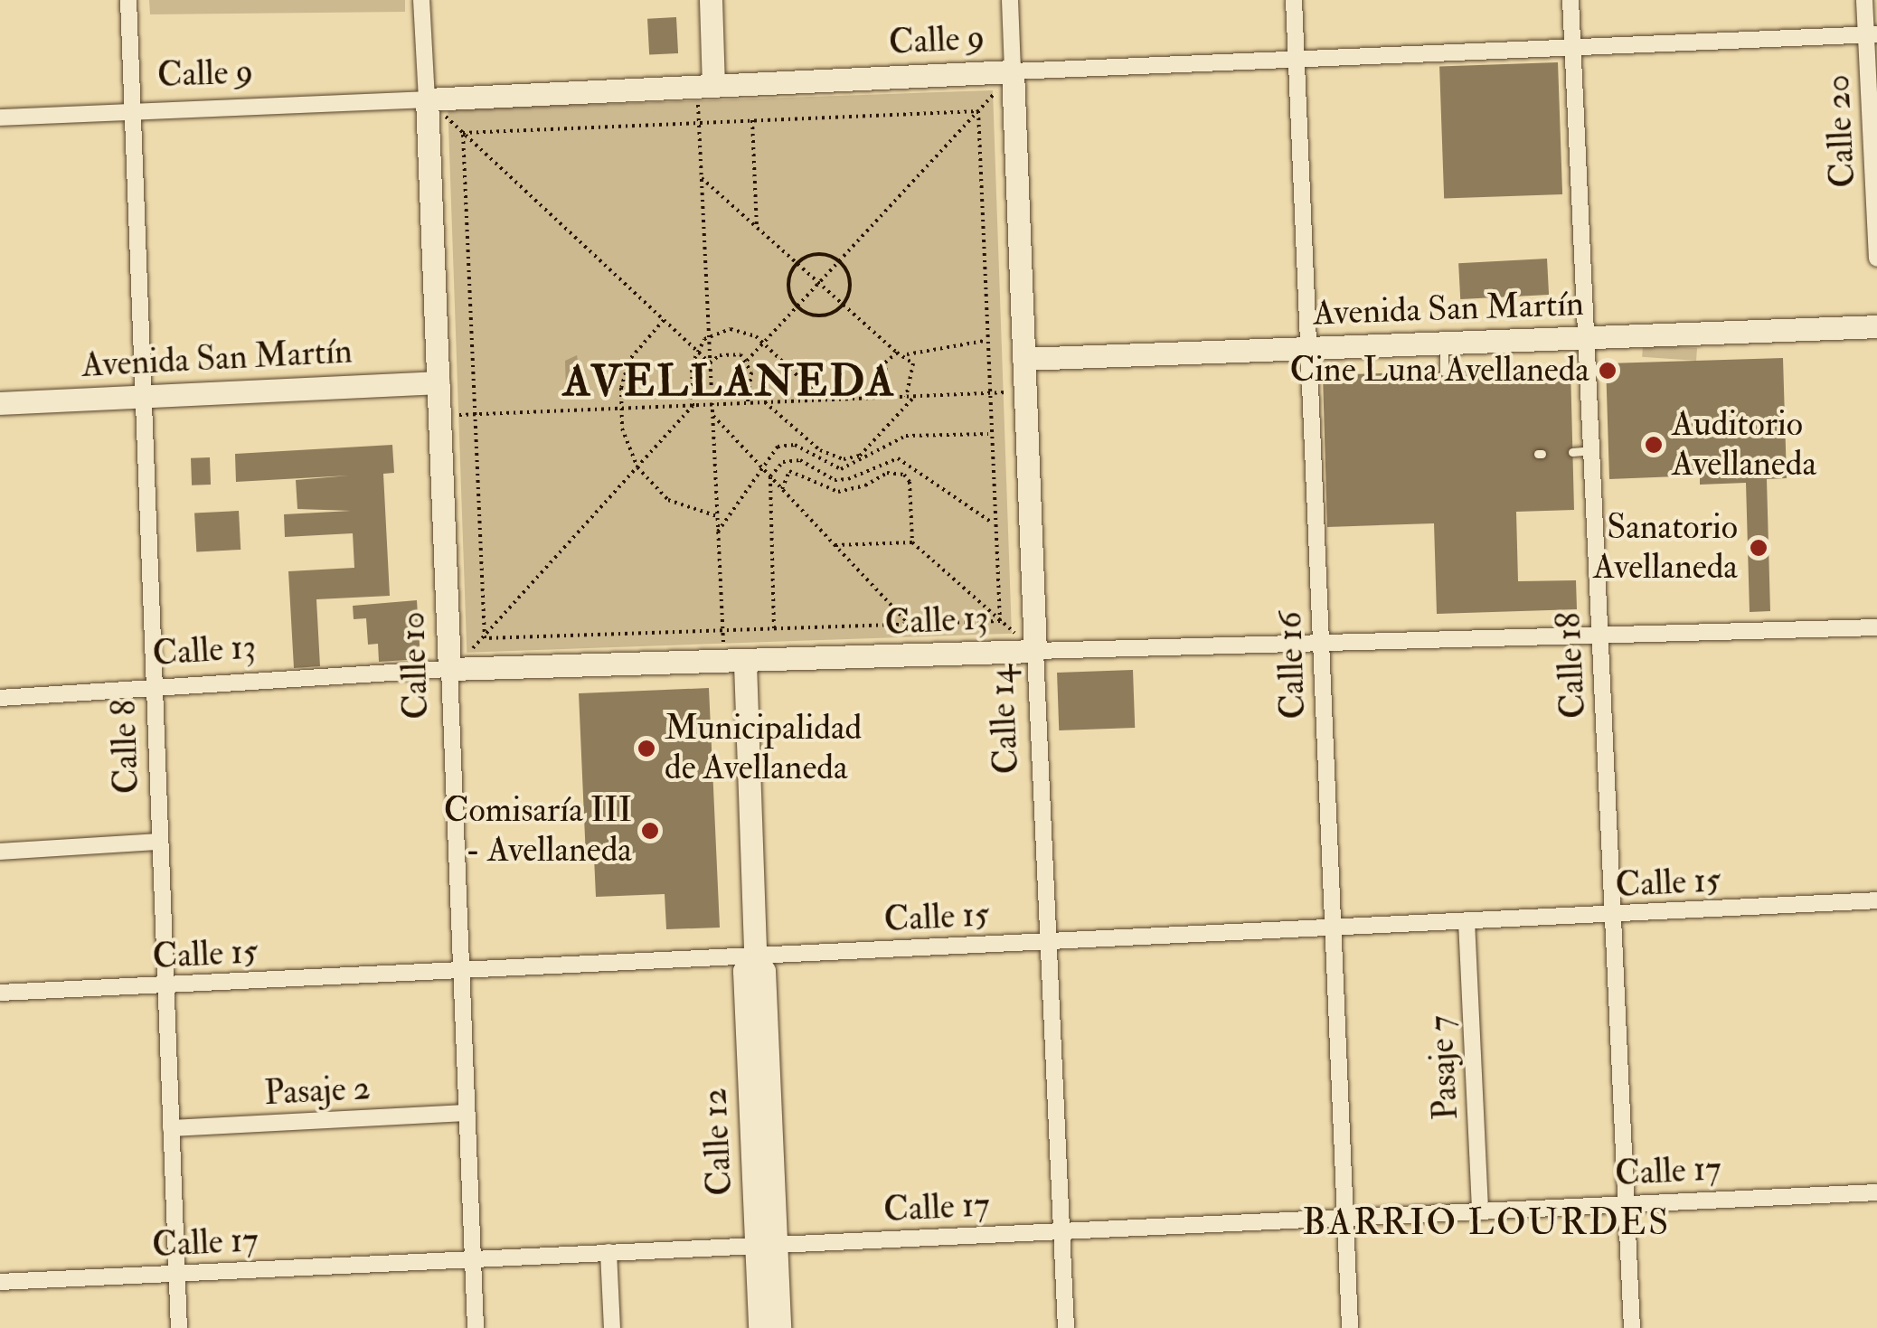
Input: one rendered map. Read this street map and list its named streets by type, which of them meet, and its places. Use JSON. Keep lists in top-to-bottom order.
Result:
{
  "streets": {
    "street": [
      "Calle 9",
      "Calle 20",
      "Avenida San Martín",
      "Calle 13",
      "Calle 10",
      "Calle 16",
      "Calle 18",
      "Calle 14",
      "Calle 8",
      "Calle 15",
      "Pasaje 7",
      "Pasaje 2",
      "Calle 12",
      "Calle 17"
    ]
  },
  "crossings": [
    ["Calle 9", "Calle 20"],
    ["Calle 9", "Calle 10"],
    ["Calle 9", "Calle 16"],
    ["Calle 9", "Calle 18"],
    ["Calle 9", "Calle 14"],
    ["Calle 9", "Calle 8"],
    ["Avenida San Martín", "Calle 10"],
    ["Avenida San Martín", "Calle 16"],
    ["Avenida San Martín", "Calle 18"],
    ["Avenida San Martín", "Calle 14"],
    ["Avenida San Martín", "Calle 8"],
    ["Calle 13", "Calle 10"],
    ["Calle 13", "Calle 16"],
    ["Calle 13", "Calle 18"],
    ["Calle 13", "Calle 14"],
    ["Calle 13", "Calle 8"],
    ["Calle 13", "Calle 12"],
    ["Calle 10", "Calle 15"],
    ["Calle 10", "Pasaje 2"],
    ["Calle 10", "Calle 17"],
    ["Calle 16", "Calle 15"],
    ["Calle 16", "Calle 17"],
    ["Calle 18", "Calle 15"],
    ["Calle 18", "Calle 17"],
    ["Calle 14", "Calle 15"],
    ["Calle 14", "Calle 17"],
    ["Calle 8", "Calle 15"],
    ["Calle 8", "Pasaje 2"],
    ["Calle 8", "Calle 17"],
    ["Calle 15", "Pasaje 7"],
    ["Calle 15", "Calle 12"],
    ["Pasaje 7", "Calle 17"],
    ["Calle 12", "Calle 17"]
  ],
  "districts": ["AVELLANEDA", "BARRIO LOURDES"],
  "places": [
    "Cine Luna Avellaneda",
    "Auditorio Avellaneda",
    "Sanatorio Avellaneda",
    "Municipalidad de Avellaneda",
    "Comisaría III - Avellaneda"
  ]
}
